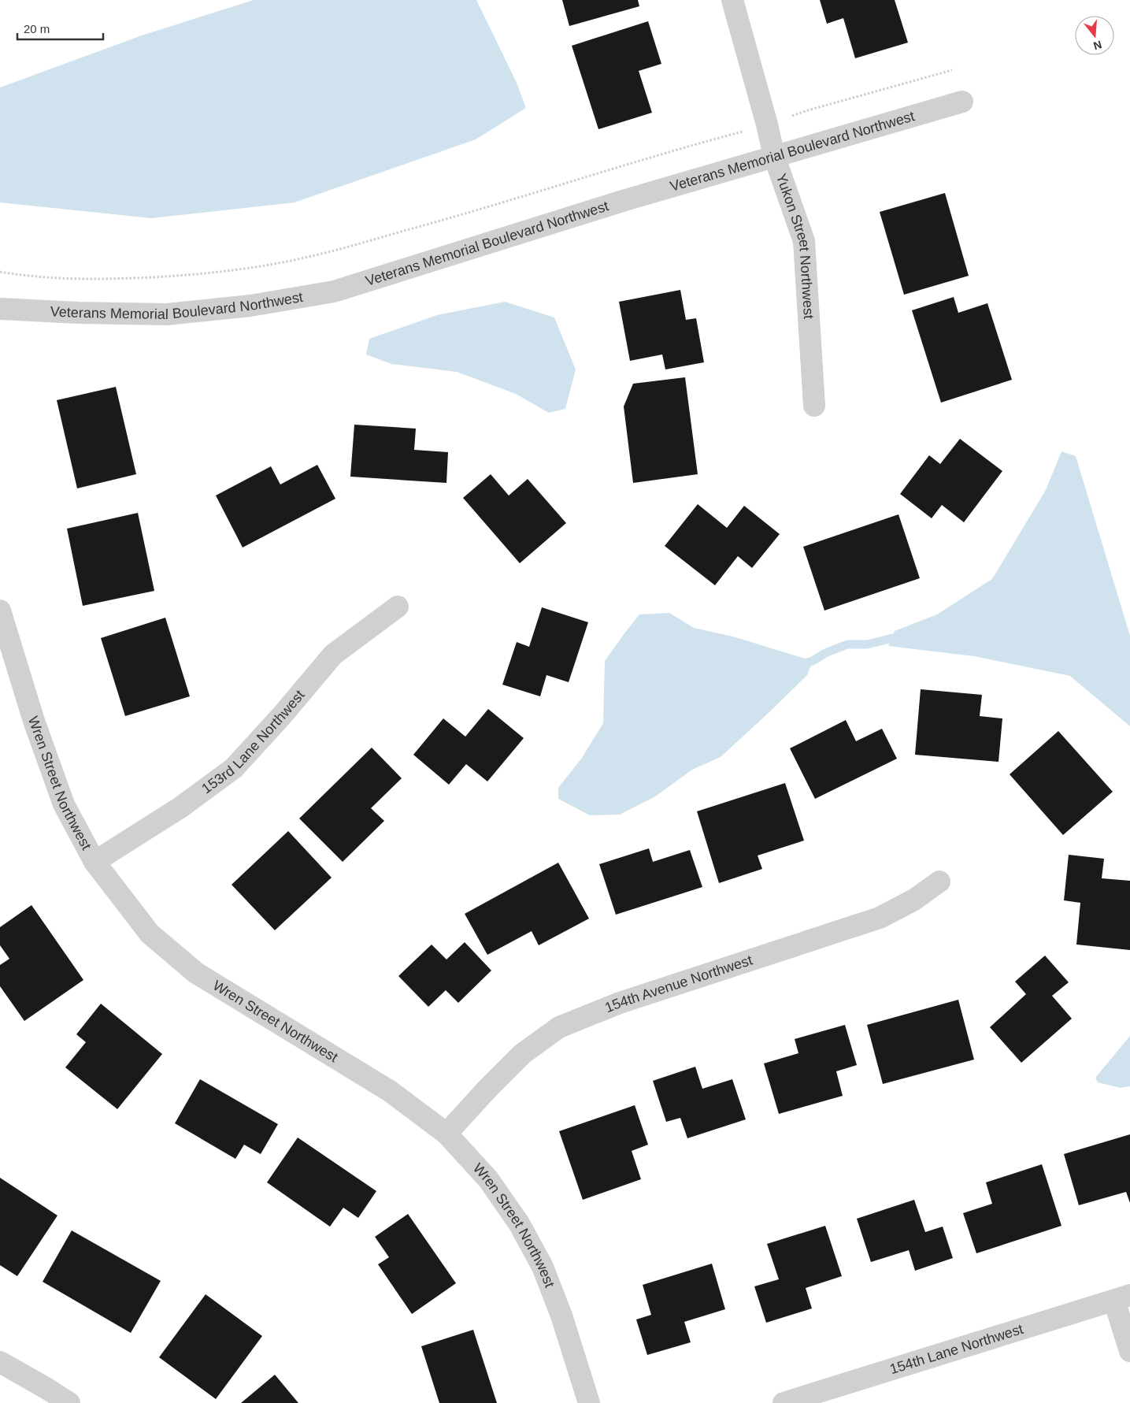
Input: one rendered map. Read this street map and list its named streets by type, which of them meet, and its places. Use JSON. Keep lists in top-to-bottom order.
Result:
{
  "streets": {
    "street": [
      "Veterans Memorial Boulevard Northwest",
      "Yukon Street Northwest",
      "153rd Lane Northwest",
      "Wren Street Northwest",
      "154th Avenue Northwest",
      "154th Lane Northwest"
    ]
  },
  "crossings": [
    ["Veterans Memorial Boulevard Northwest", "Yukon Street Northwest"],
    ["153rd Lane Northwest", "Wren Street Northwest"],
    ["Wren Street Northwest", "154th Avenue Northwest"]
  ],
  "scale_bar": "20 m",
  "north": "bottom"
}
